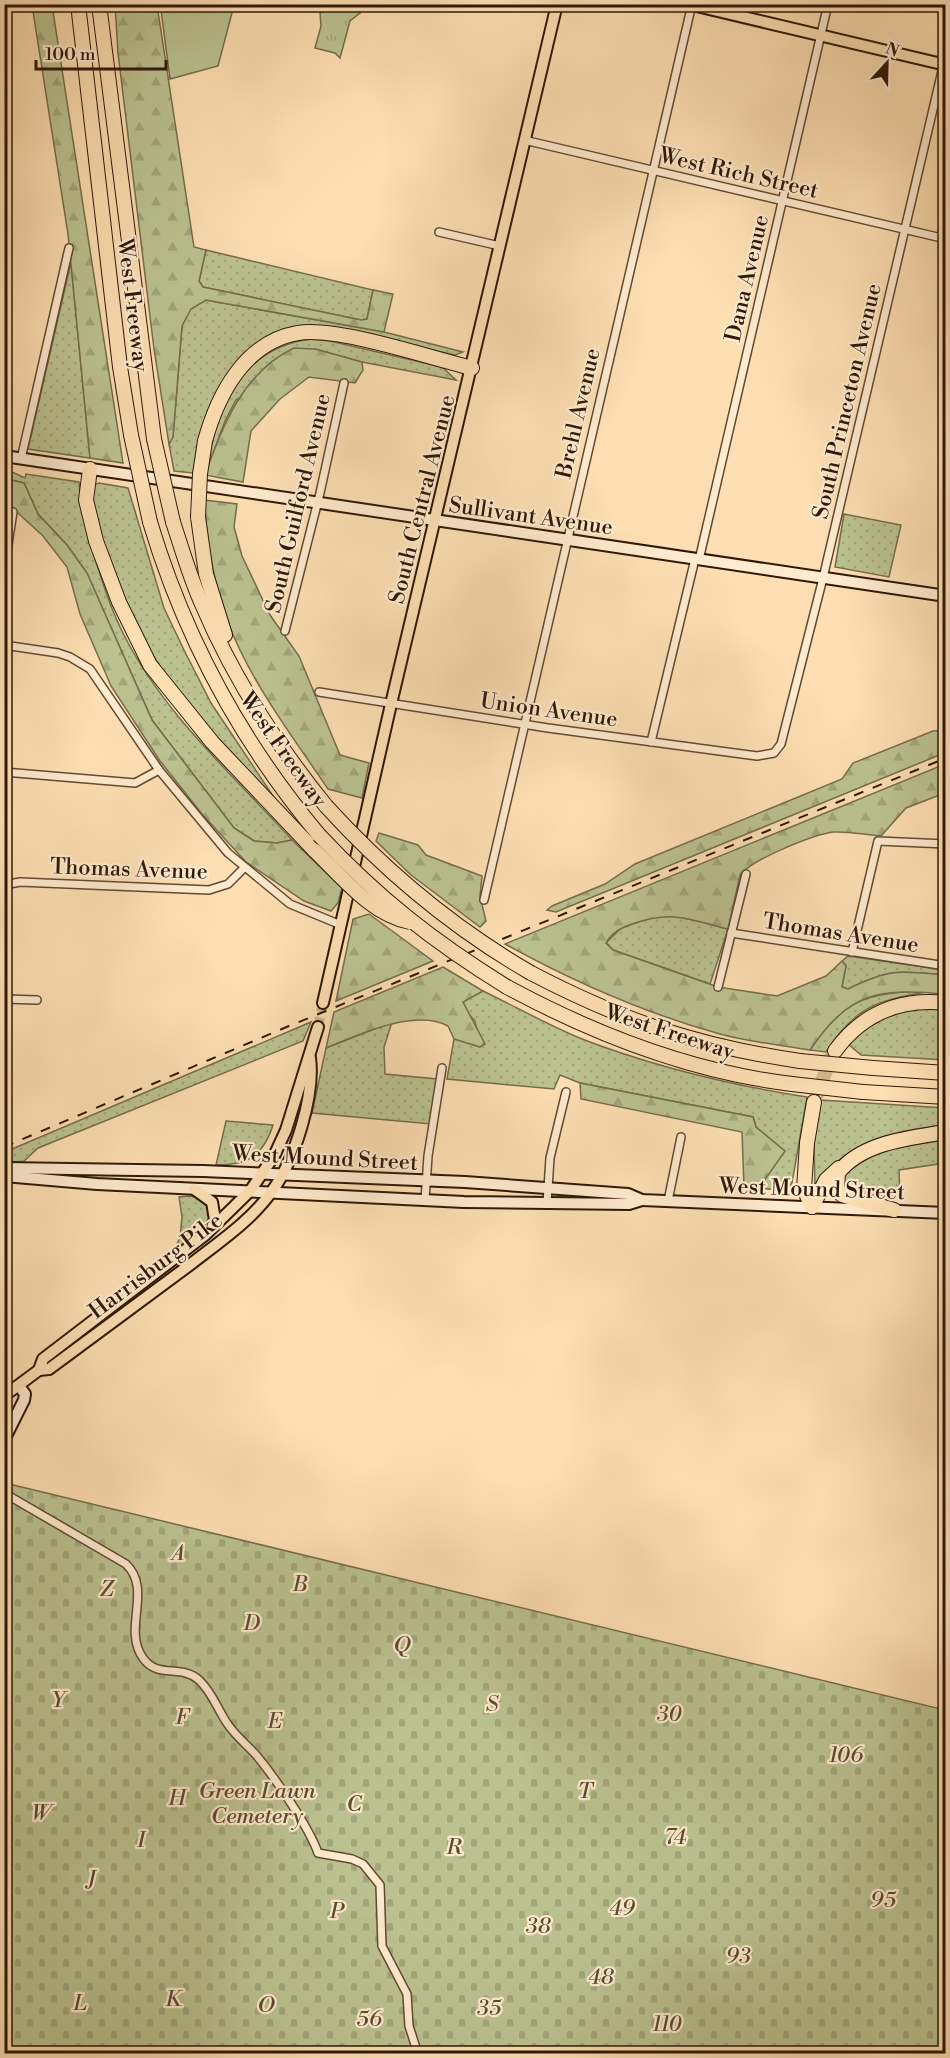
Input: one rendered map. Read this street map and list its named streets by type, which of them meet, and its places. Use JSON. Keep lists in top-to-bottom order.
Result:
{
  "streets": {
    "highway": ["West Freeway"],
    "main road": [
      "South Central Avenue",
      "Sullivant Avenue",
      "West Mound Street",
      "Harrisburg Pike"
    ],
    "street": [
      "West Rich Street",
      "Dana Avenue",
      "South Princeton Avenue",
      "Brehl Avenue",
      "South Guilford Avenue",
      "Union Avenue",
      "Thomas Avenue"
    ]
  },
  "crossings": [
    ["West Rich Street", "Dana Avenue"],
    ["West Rich Street", "South Princeton Avenue"],
    ["West Rich Street", "Brehl Avenue"],
    ["West Rich Street", "South Central Avenue"],
    ["Dana Avenue", "Sullivant Avenue"],
    ["Dana Avenue", "Union Avenue"],
    ["South Princeton Avenue", "Sullivant Avenue"],
    ["South Princeton Avenue", "Union Avenue"],
    ["Brehl Avenue", "Sullivant Avenue"],
    ["Brehl Avenue", "Union Avenue"],
    ["South Central Avenue", "Sullivant Avenue"],
    ["South Central Avenue", "Union Avenue"],
    ["South Guilford Avenue", "Sullivant Avenue"],
    ["West Mound Street", "Harrisburg Pike"]
  ],
  "parks": [
    "A",
    "B",
    "Z",
    "D",
    "Q",
    "Y",
    "S",
    "30",
    "F",
    "E",
    "106",
    "Green Lawn Cemetery",
    "T",
    "H",
    "C",
    "W",
    "74",
    "I",
    "R",
    "J",
    "95",
    "49",
    "P",
    "38",
    "93",
    "48",
    "K",
    "L",
    "O",
    "35",
    "56",
    "110"
  ],
  "scale_bar": "100 m",
  "north": "top"
}
